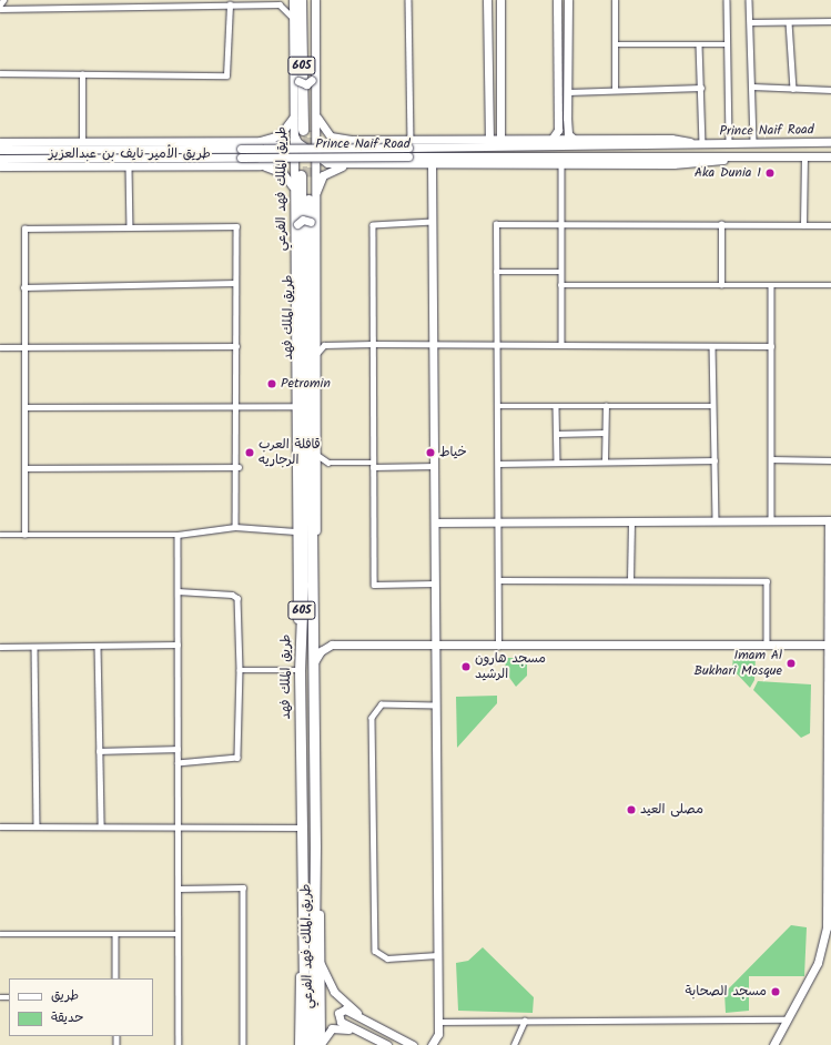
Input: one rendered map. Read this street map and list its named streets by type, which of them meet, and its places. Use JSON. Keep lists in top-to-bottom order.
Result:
{
  "streets": {
    "highway": ["605", "طريق الملك فهد"],
    "main road": ["Prince Naif Road", "طريق الأمير نايف بن عبدالعزيز", "طريق الملك فهد الفرعي"]
  },
  "crossings": [
    ["605", "طريق الملك فهد الفرعي"],
    ["Prince Naif Road", "طريق الأمير نايف بن عبدالعزيز"],
    ["Prince Naif Road", "طريق الملك فهد الفرعي"],
    ["طريق الأمير نايف بن عبدالعزيز", "طريق الملك فهد الفرعي"],
    ["طريق الملك فهد الفرعي", "طريق الملك فهد"]
  ],
  "places": [
    "Aka Dunia 1",
    "Petromin",
    "قافلة العرب الرجاريه",
    "خياط",
    "Imam Al Bukhari Mosque",
    "مسجد هارون الرشيد",
    "مصلى العيد",
    "مسجد الصحابة"
  ],
  "legend": ["طريق", "حديقة"]
}
